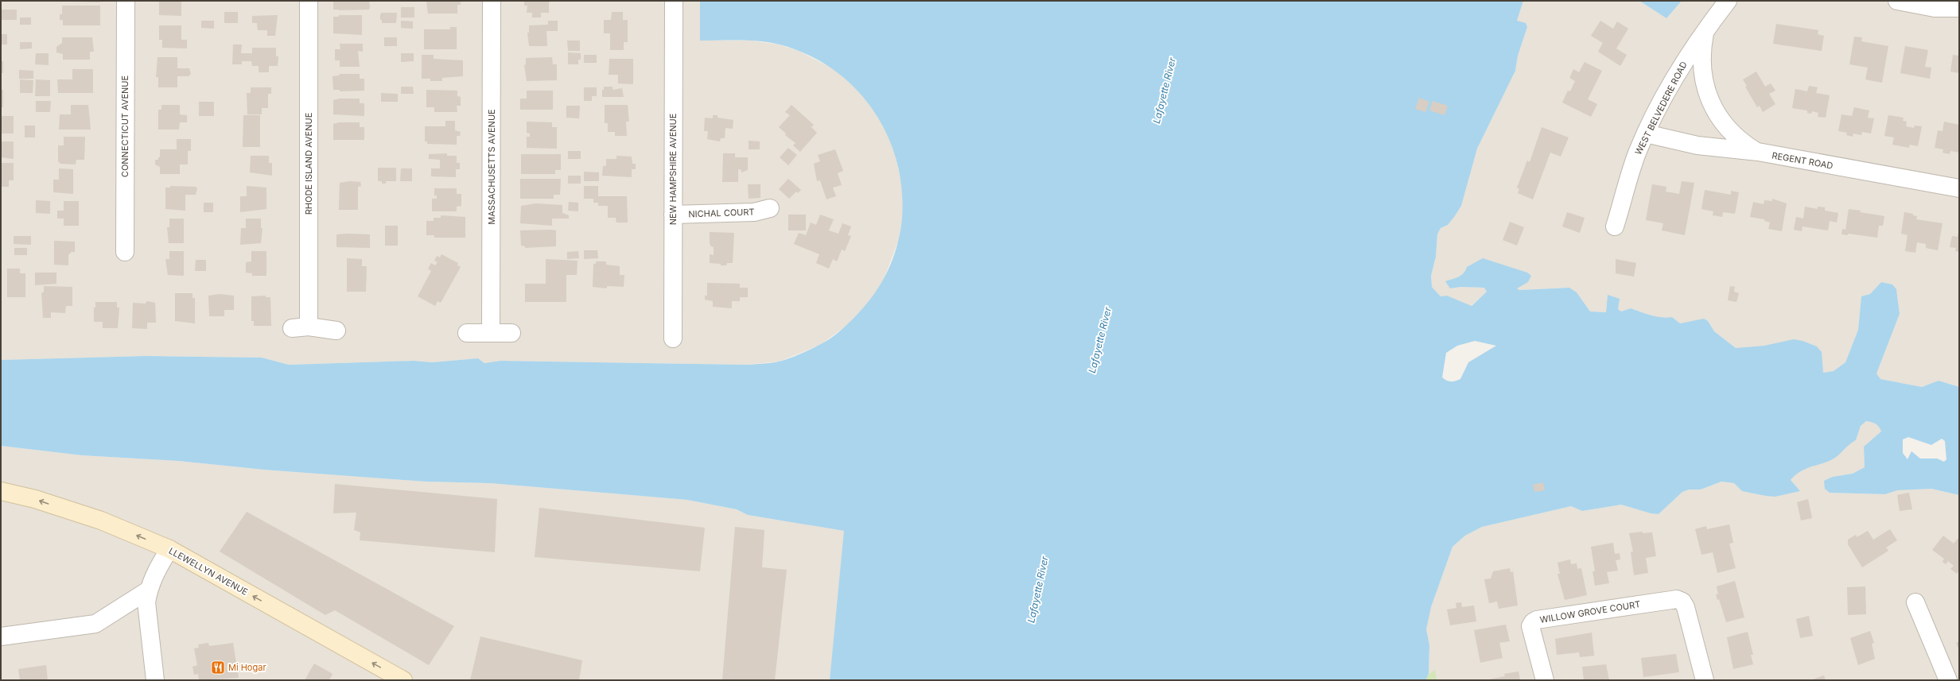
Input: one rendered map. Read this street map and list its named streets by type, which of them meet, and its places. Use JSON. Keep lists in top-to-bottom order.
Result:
{
  "streets": {
    "street": [
      "WEST BELVEDERE ROAD",
      "CONNECTICUT AVENUE",
      "REGENT ROAD",
      "RHODE ISLAND AVENUE",
      "MASSACHUSETTS AVENUE",
      "NEW HAMPSHIRE AVENUE",
      "NICHAL COURT",
      "LLEWELLYN AVENUE",
      "WILLOW GROVE COURT"
    ]
  },
  "crossings": [
    ["WEST BELVEDERE ROAD", "REGENT ROAD"],
    ["NEW HAMPSHIRE AVENUE", "NICHAL COURT"]
  ],
  "one_way": ["LLEWELLYN AVENUE"],
  "water": ["Lafayette River"],
  "places": {
    "restaurant": ["Mi Hogar"]
  }
}
